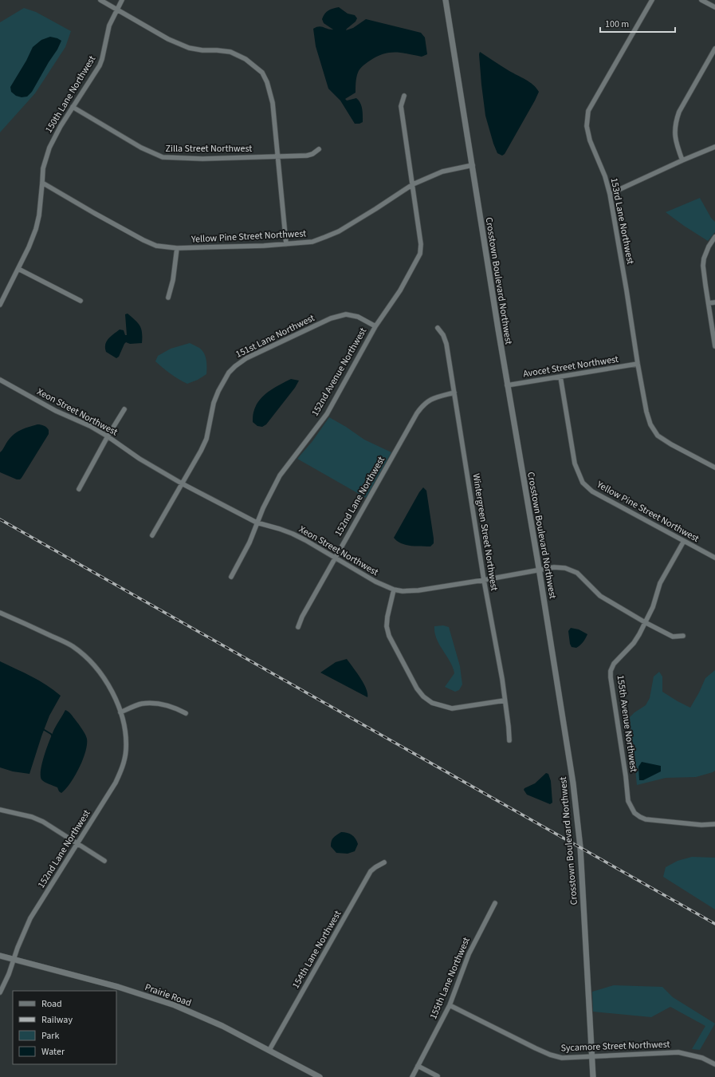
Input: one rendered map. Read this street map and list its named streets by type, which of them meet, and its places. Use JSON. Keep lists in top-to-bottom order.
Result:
{
  "streets": {
    "street": [
      "150th Lane Northwest",
      "Zilla Street Northwest",
      "153rd Lane Northwest",
      "Yellow Pine Street Northwest",
      "Crosstown Boulevard Northwest",
      "151st Lane Northwest",
      "Avocet Street Northwest",
      "152nd Avenue Northwest",
      "Xeon Street Northwest",
      "152nd Lane Northwest",
      "Wintergreen Street Northwest",
      "155th Avenue Northwest",
      "154th Lane Northwest",
      "155th Lane Northwest",
      "Prairie Road",
      "Sycamore Street Northwest"
    ]
  },
  "crossings": [
    ["150th Lane Northwest", "Zilla Street Northwest"],
    ["150th Lane Northwest", "Yellow Pine Street Northwest"],
    ["153rd Lane Northwest", "Avocet Street Northwest"],
    ["Yellow Pine Street Northwest", "Crosstown Boulevard Northwest"],
    ["Yellow Pine Street Northwest", "Avocet Street Northwest"],
    ["Yellow Pine Street Northwest", "152nd Avenue Northwest"],
    ["Yellow Pine Street Northwest", "155th Avenue Northwest"],
    ["Crosstown Boulevard Northwest", "Avocet Street Northwest"],
    ["Crosstown Boulevard Northwest", "Xeon Street Northwest"],
    ["Crosstown Boulevard Northwest", "Sycamore Street Northwest"],
    ["151st Lane Northwest", "152nd Avenue Northwest"],
    ["151st Lane Northwest", "Xeon Street Northwest"],
    ["152nd Avenue Northwest", "Xeon Street Northwest"],
    ["Xeon Street Northwest", "152nd Lane Northwest"],
    ["Xeon Street Northwest", "Wintergreen Street Northwest"],
    ["Xeon Street Northwest", "155th Avenue Northwest"],
    ["152nd Lane Northwest", "Wintergreen Street Northwest"],
    ["152nd Lane Northwest", "Prairie Road"],
    ["154th Lane Northwest", "Prairie Road"],
    ["155th Lane Northwest", "Sycamore Street Northwest"]
  ],
  "legend": [
    "Road",
    "Railway",
    "Park",
    "Water"
  ],
  "scale_bar": "100 m"
}
